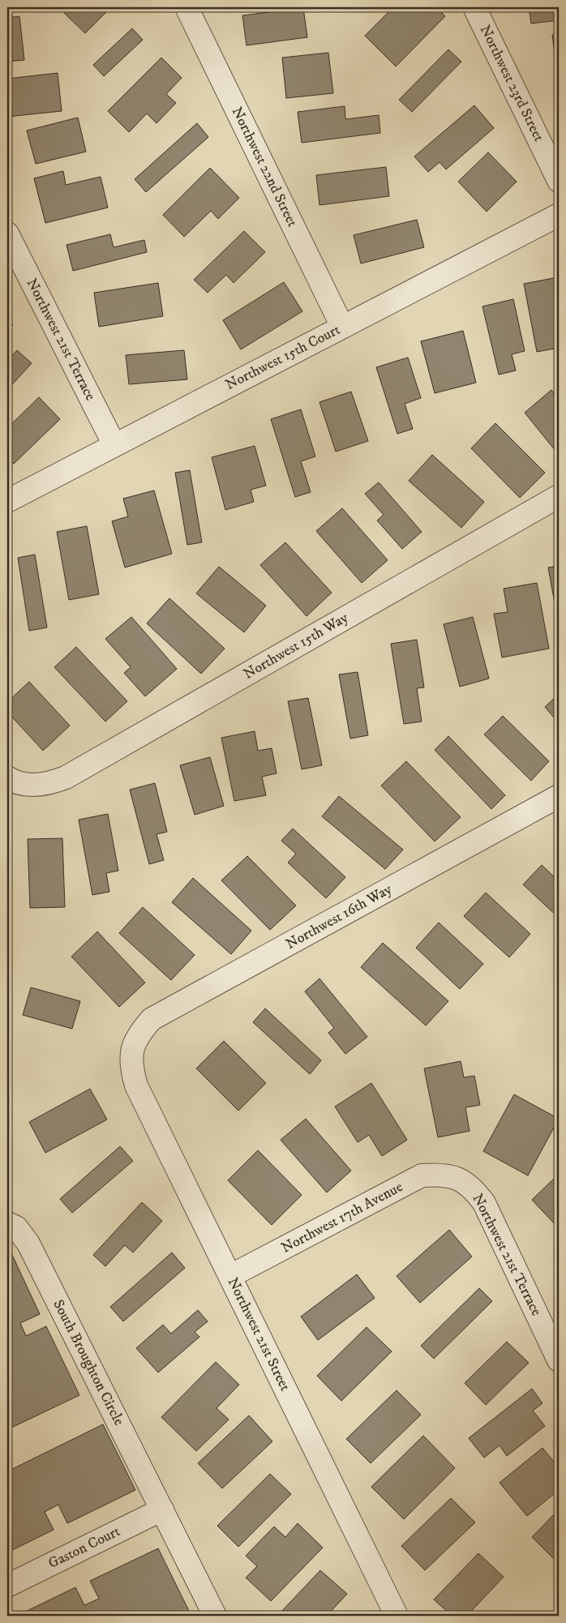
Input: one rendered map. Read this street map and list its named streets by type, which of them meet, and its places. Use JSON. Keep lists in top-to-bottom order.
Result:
{
  "streets": {
    "street": [
      "Northwest 23rd Street",
      "Northwest 22nd Street",
      "Northwest 21st Terrace",
      "Northwest 15th Court",
      "Northwest 15th Way",
      "Northwest 16th Way",
      "Northwest 17th Avenue",
      "Northwest 21st Street",
      "South Broughton Circle",
      "Gaston Court"
    ]
  },
  "crossings": [
    ["Northwest 22nd Street", "Northwest 15th Court"],
    ["Northwest 21st Terrace", "Northwest 15th Court"],
    ["Northwest 21st Terrace", "Northwest 17th Avenue"],
    ["Northwest 16th Way", "Northwest 21st Street"],
    ["Northwest 17th Avenue", "Northwest 21st Street"],
    ["South Broughton Circle", "Gaston Court"]
  ]
}
